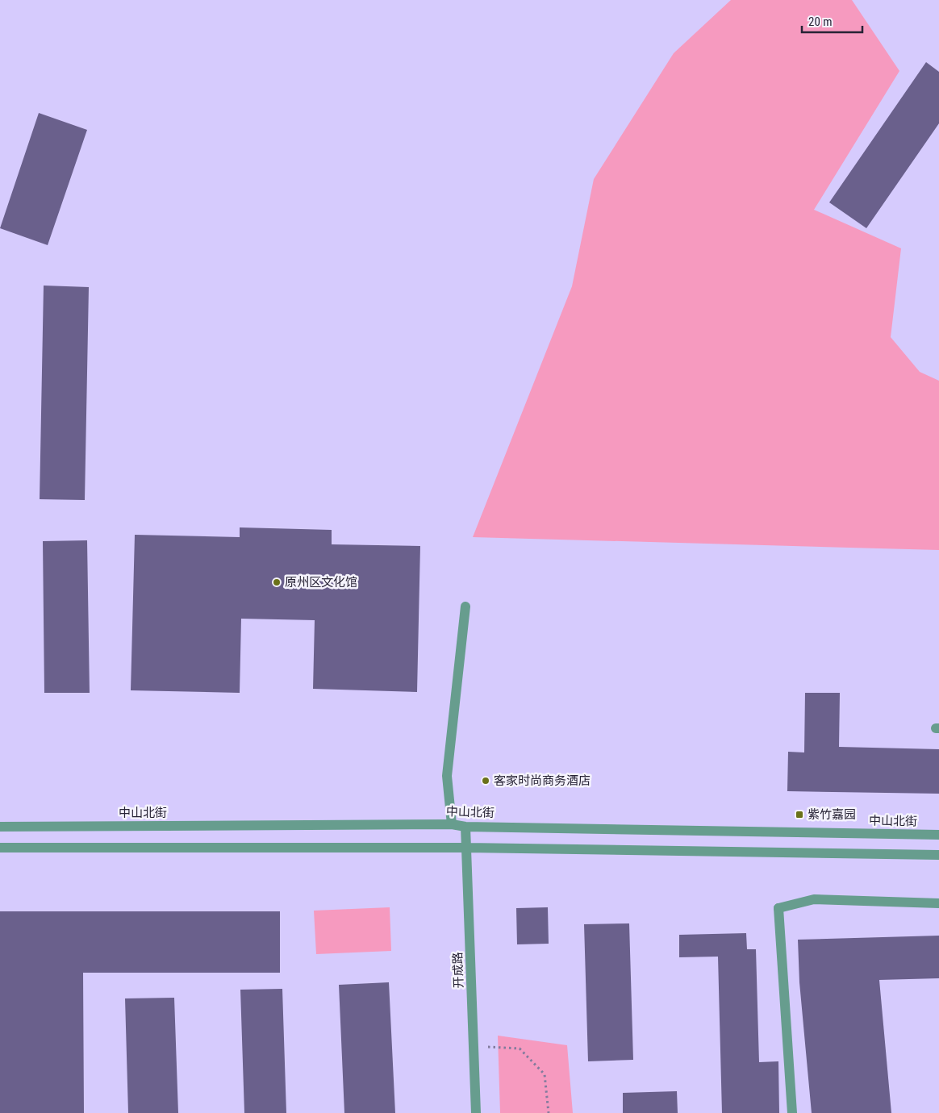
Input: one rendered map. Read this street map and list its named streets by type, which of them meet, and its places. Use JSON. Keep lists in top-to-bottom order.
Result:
{
  "streets": {
    "street": ["中山北街", "开成路"]
  },
  "crossings": [
    ["中山北街", "开成路"]
  ],
  "places": {
    "other": ["原州区文化馆", "客家时尚商务酒店"],
    "transit": ["紫竹嘉园"]
  },
  "scale_bar": "20 m"
}
